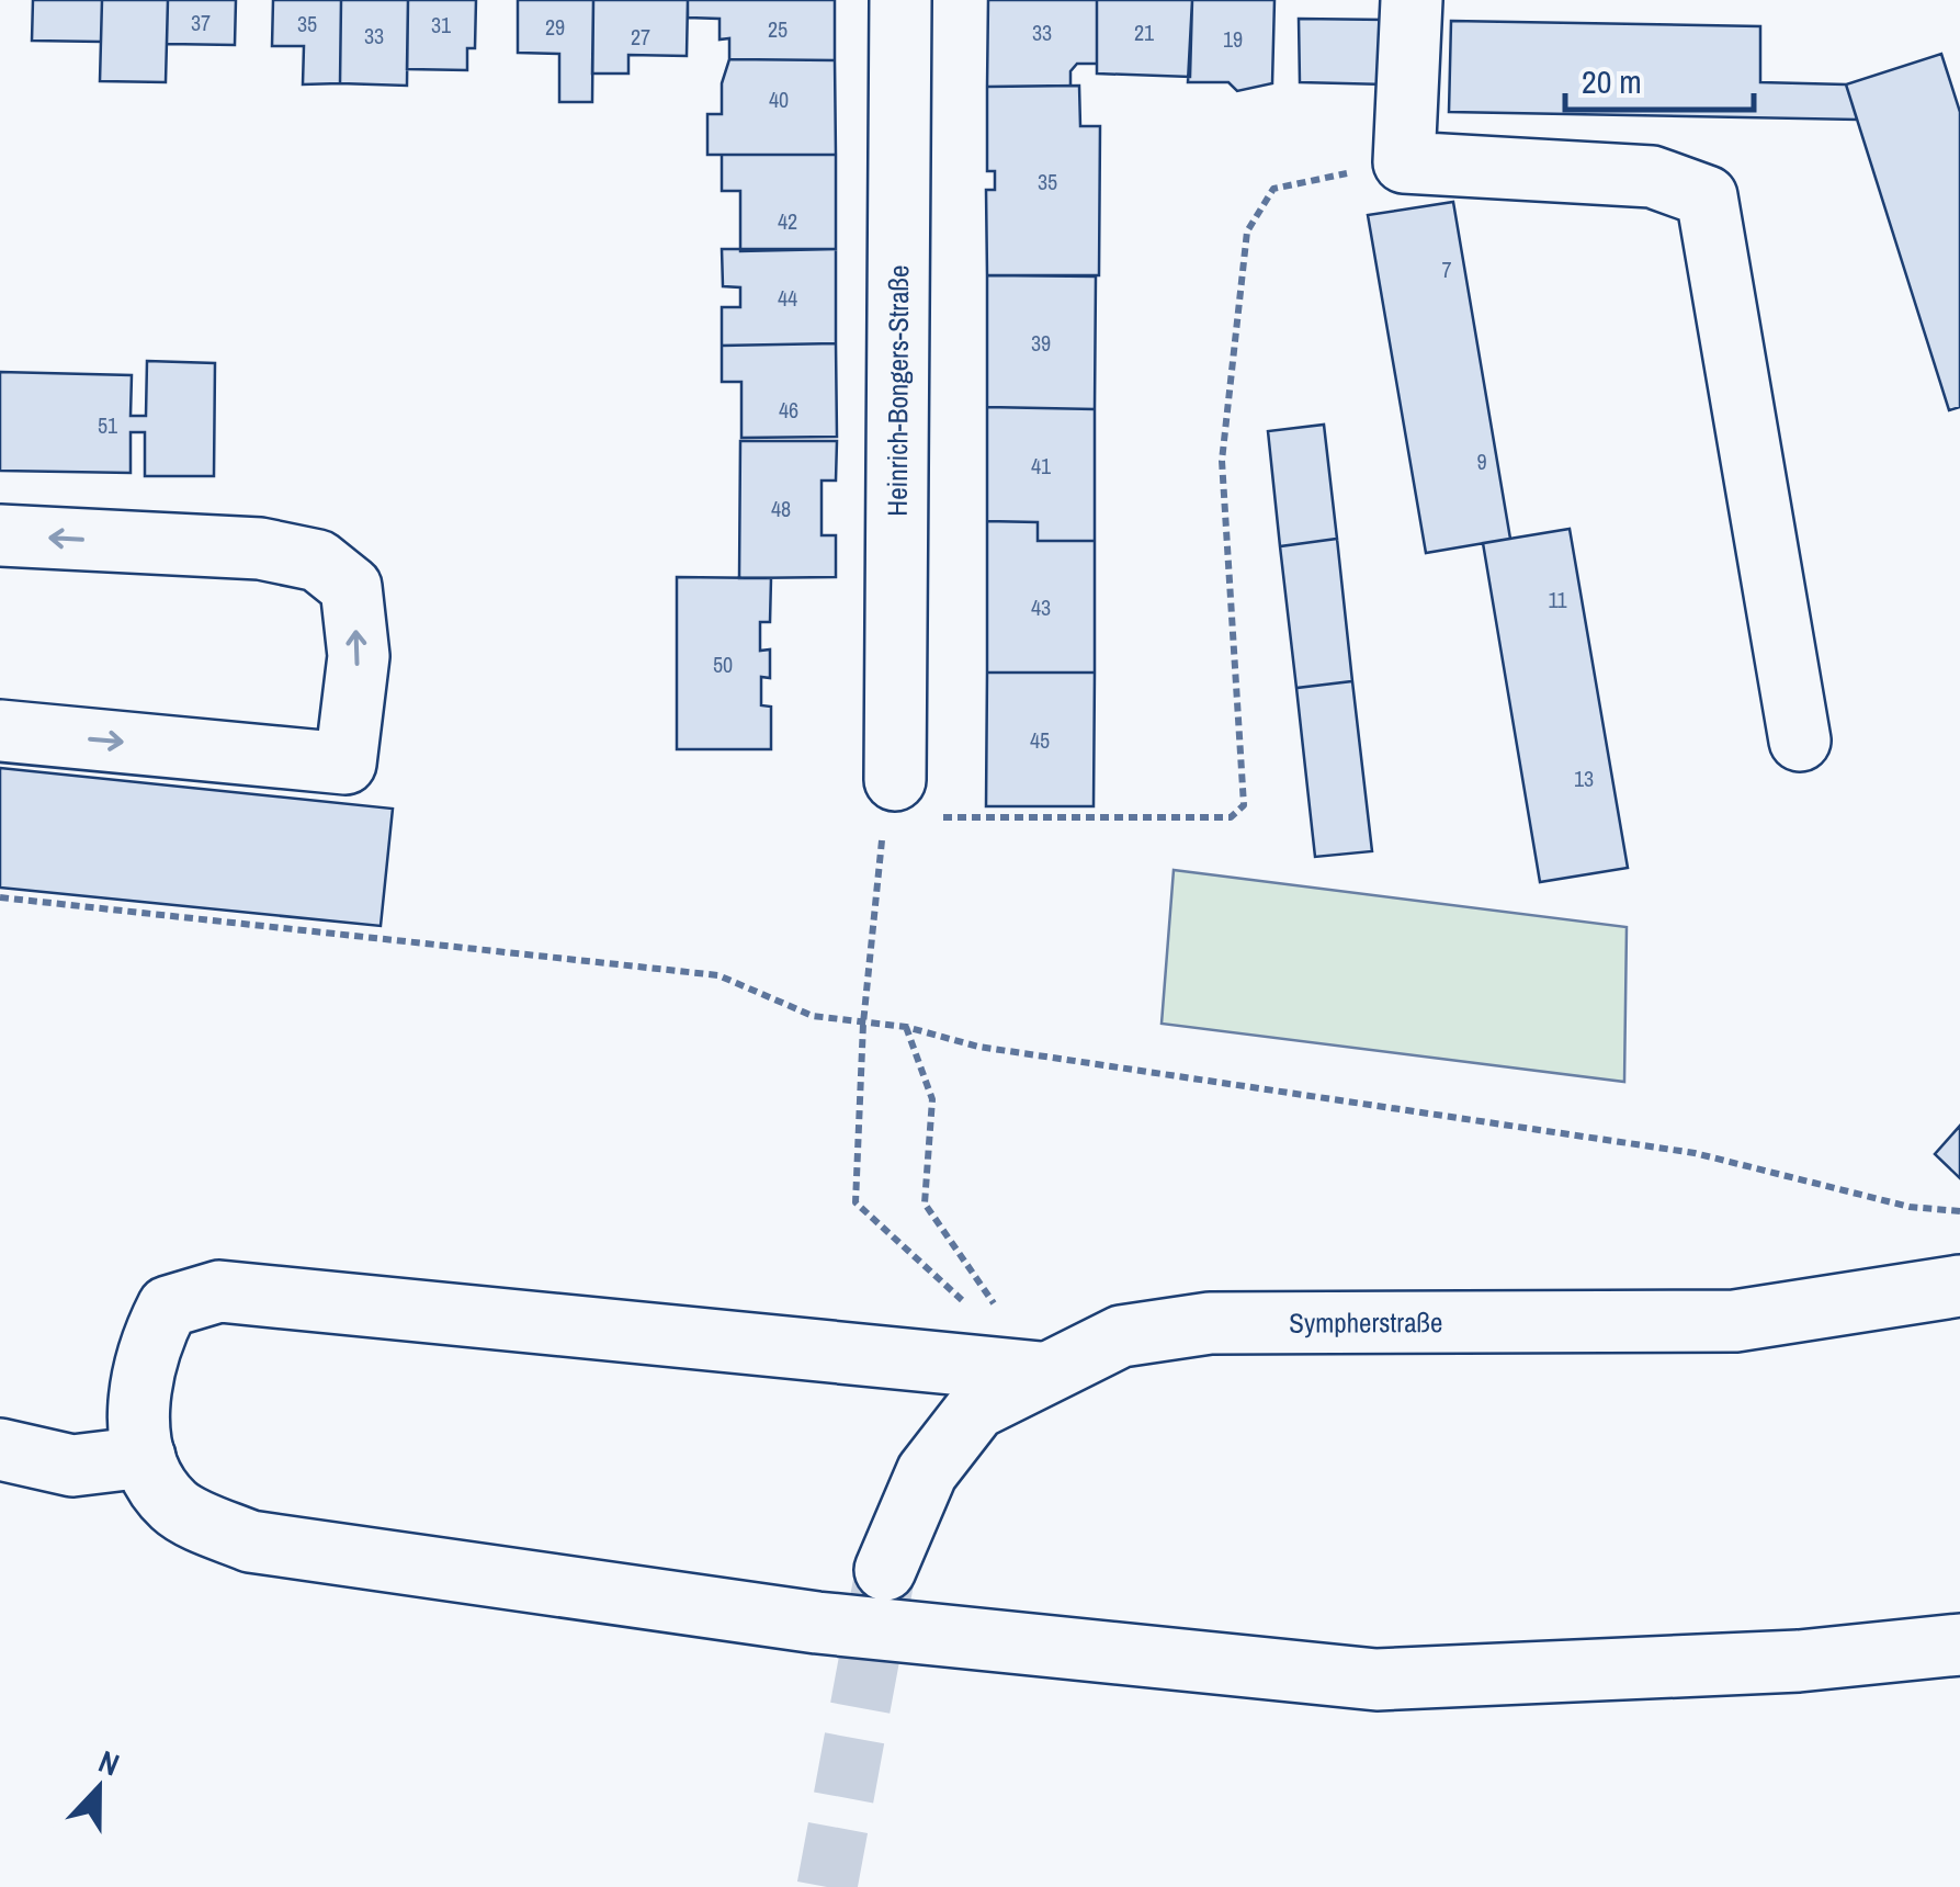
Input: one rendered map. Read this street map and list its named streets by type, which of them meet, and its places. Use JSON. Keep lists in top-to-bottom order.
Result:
{
  "streets": {
    "street": ["Heinrich-Bongers-Straße", "Sympherstraße"]
  },
  "house_numbers": [
    "37",
    "35",
    "31",
    "29",
    "25",
    "33",
    "21",
    "33",
    "27",
    "19",
    "40",
    "35",
    "42",
    "7",
    "44",
    "39",
    "46",
    "51",
    "9",
    "41",
    "48",
    "11",
    "43",
    "50",
    "45",
    "13"
  ],
  "scale_bar": "20 m",
  "north": "top"
}
